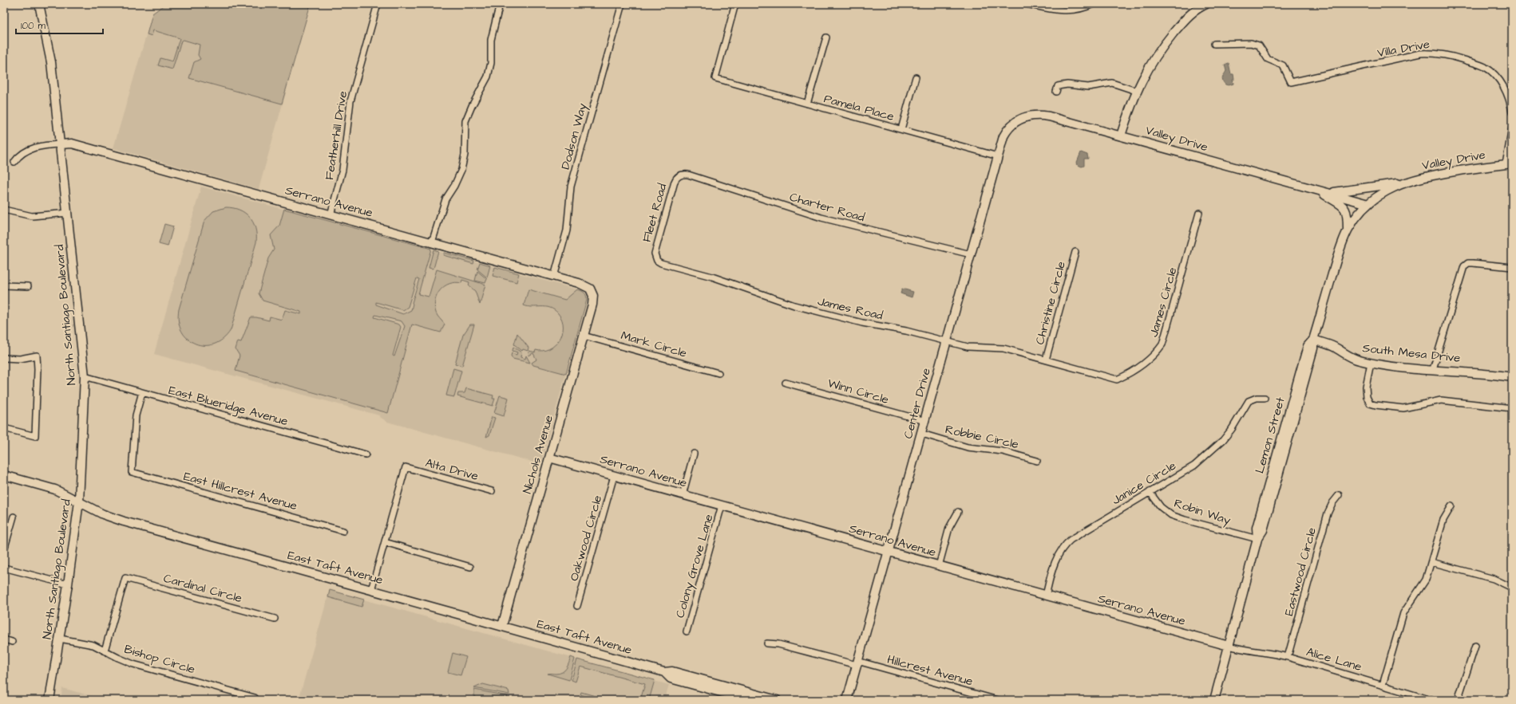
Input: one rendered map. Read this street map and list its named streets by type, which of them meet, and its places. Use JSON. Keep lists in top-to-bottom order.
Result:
{
  "streets": {
    "street": [
      "Villa Drive",
      "Pamela Place",
      "Featherhill Drive",
      "Dodson Way",
      "Valley Drive",
      "Serrano Avenue",
      "Charter Road",
      "Fleet Road",
      "James Circle",
      "Christine Circle",
      "James Road",
      "North Santiago Boulevard",
      "Mark Circle",
      "South Mesa Drive",
      "Winn Circle",
      "Center Drive",
      "East Blueridge Avenue",
      "Lemon Street",
      "Robbie Circle",
      "Nichols Avenue",
      "Alta Drive",
      "Janice Circle",
      "East Hillcrest Avenue",
      "Robin Way",
      "Oakwood Circle",
      "Colony Grove Lane",
      "East Taft Avenue",
      "Eastwood Circle",
      "Cardinal Circle",
      "Bishop Circle",
      "Alice Lane",
      "Hillcrest Avenue"
    ]
  },
  "crossings": [
    ["Pamela Place", "Center Drive"],
    ["Featherhill Drive", "Serrano Avenue"],
    ["Dodson Way", "Serrano Avenue"],
    ["Valley Drive", "Center Drive"],
    ["Valley Drive", "Lemon Street"],
    ["Serrano Avenue", "North Santiago Boulevard"],
    ["Serrano Avenue", "Center Drive"],
    ["Serrano Avenue", "Lemon Street"],
    ["Serrano Avenue", "Nichols Avenue"],
    ["Serrano Avenue", "Janice Circle"],
    ["Serrano Avenue", "Oakwood Circle"],
    ["Serrano Avenue", "Colony Grove Lane"],
    ["Serrano Avenue", "Alice Lane"],
    ["Charter Road", "Fleet Road"],
    ["Charter Road", "Center Drive"],
    ["Fleet Road", "James Road"],
    ["James Circle", "Christine Circle"],
    ["James Circle", "James Road"],
    ["Christine Circle", "James Road"],
    ["James Road", "Center Drive"],
    ["North Santiago Boulevard", "East Blueridge Avenue"],
    ["North Santiago Boulevard", "East Taft Avenue"],
    ["North Santiago Boulevard", "Bishop Circle"],
    ["Mark Circle", "Nichols Avenue"],
    ["South Mesa Drive", "Lemon Street"],
    ["Winn Circle", "Center Drive"],
    ["Center Drive", "Robbie Circle"],
    ["Center Drive", "Hillcrest Avenue"],
    ["East Blueridge Avenue", "East Hillcrest Avenue"],
    ["Lemon Street", "Robin Way"],
    ["Lemon Street", "Alice Lane"],
    ["Nichols Avenue", "East Taft Avenue"],
    ["Janice Circle", "Robin Way"],
    ["Eastwood Circle", "Alice Lane"],
    ["Cardinal Circle", "Bishop Circle"]
  ],
  "scale_bar": "100 m"
}
